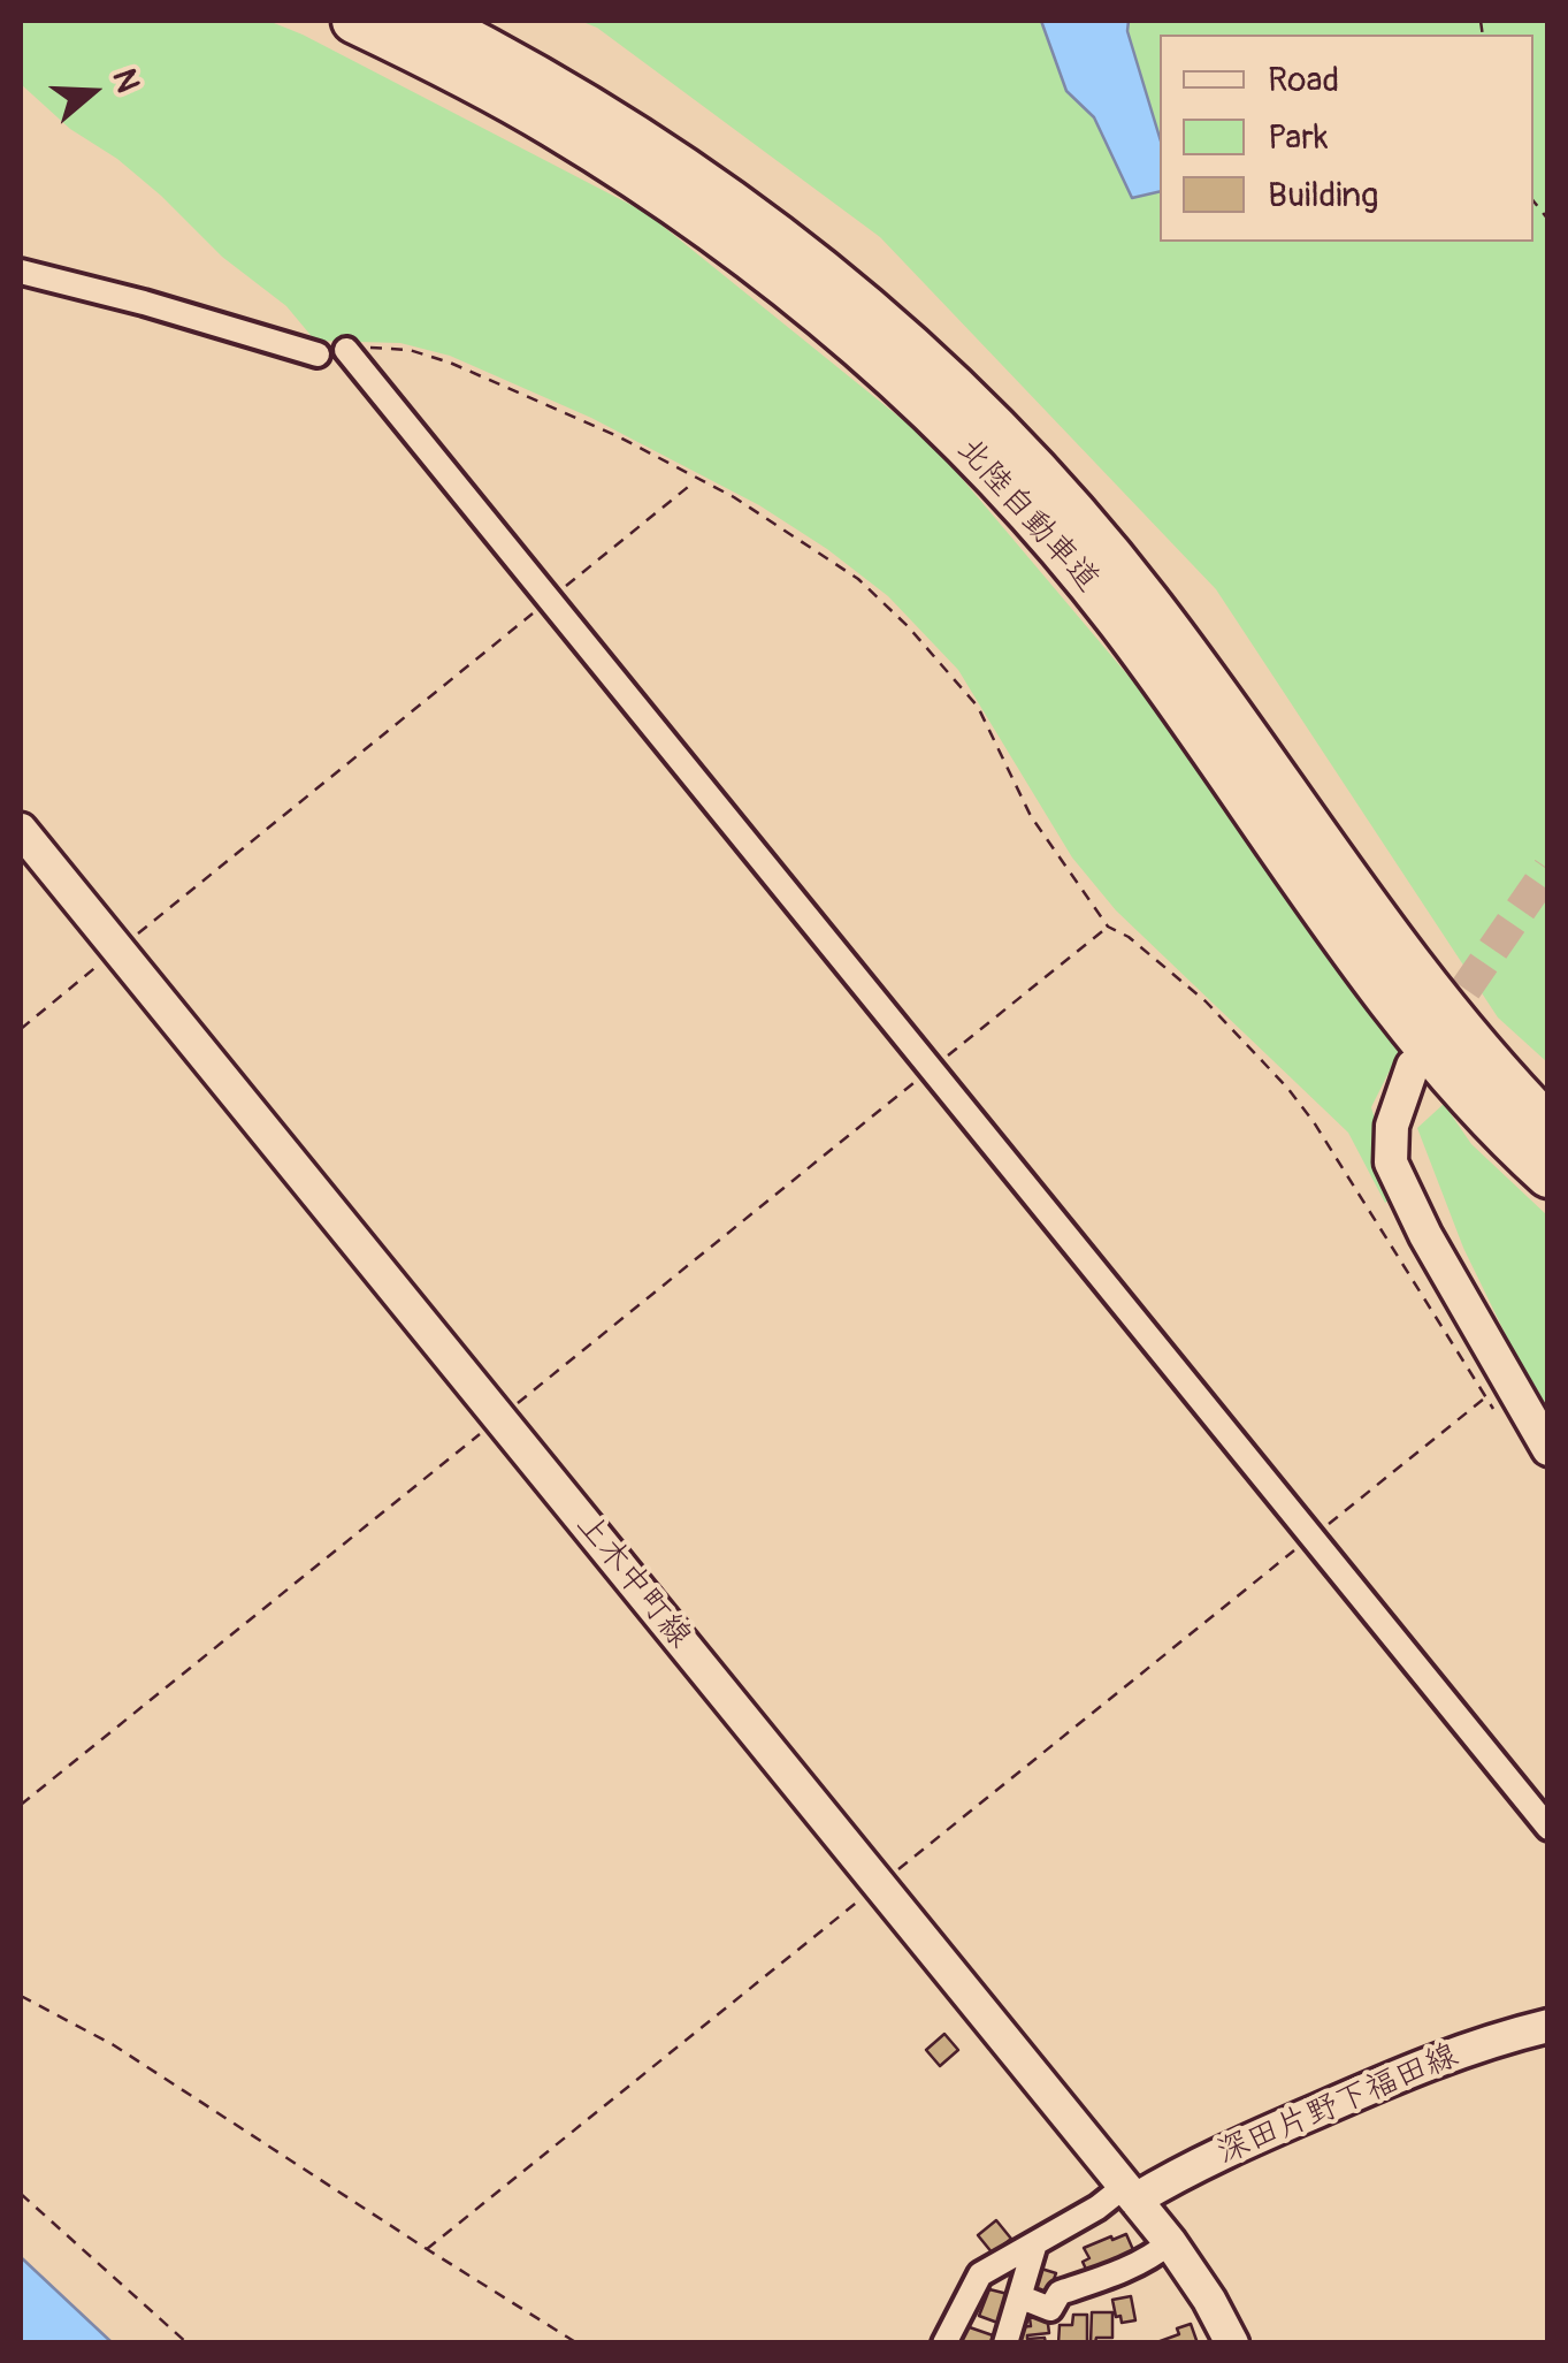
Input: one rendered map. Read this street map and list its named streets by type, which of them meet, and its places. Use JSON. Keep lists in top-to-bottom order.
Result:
{
  "streets": {
    "highway": ["北陸自動車道"],
    "main road": ["上木中町線", "深田片野下福田線"]
  },
  "crossings": [
    ["上木中町線", "深田片野下福田線"]
  ],
  "legend": ["Road", "Park", "Building"],
  "north": "right"
}
